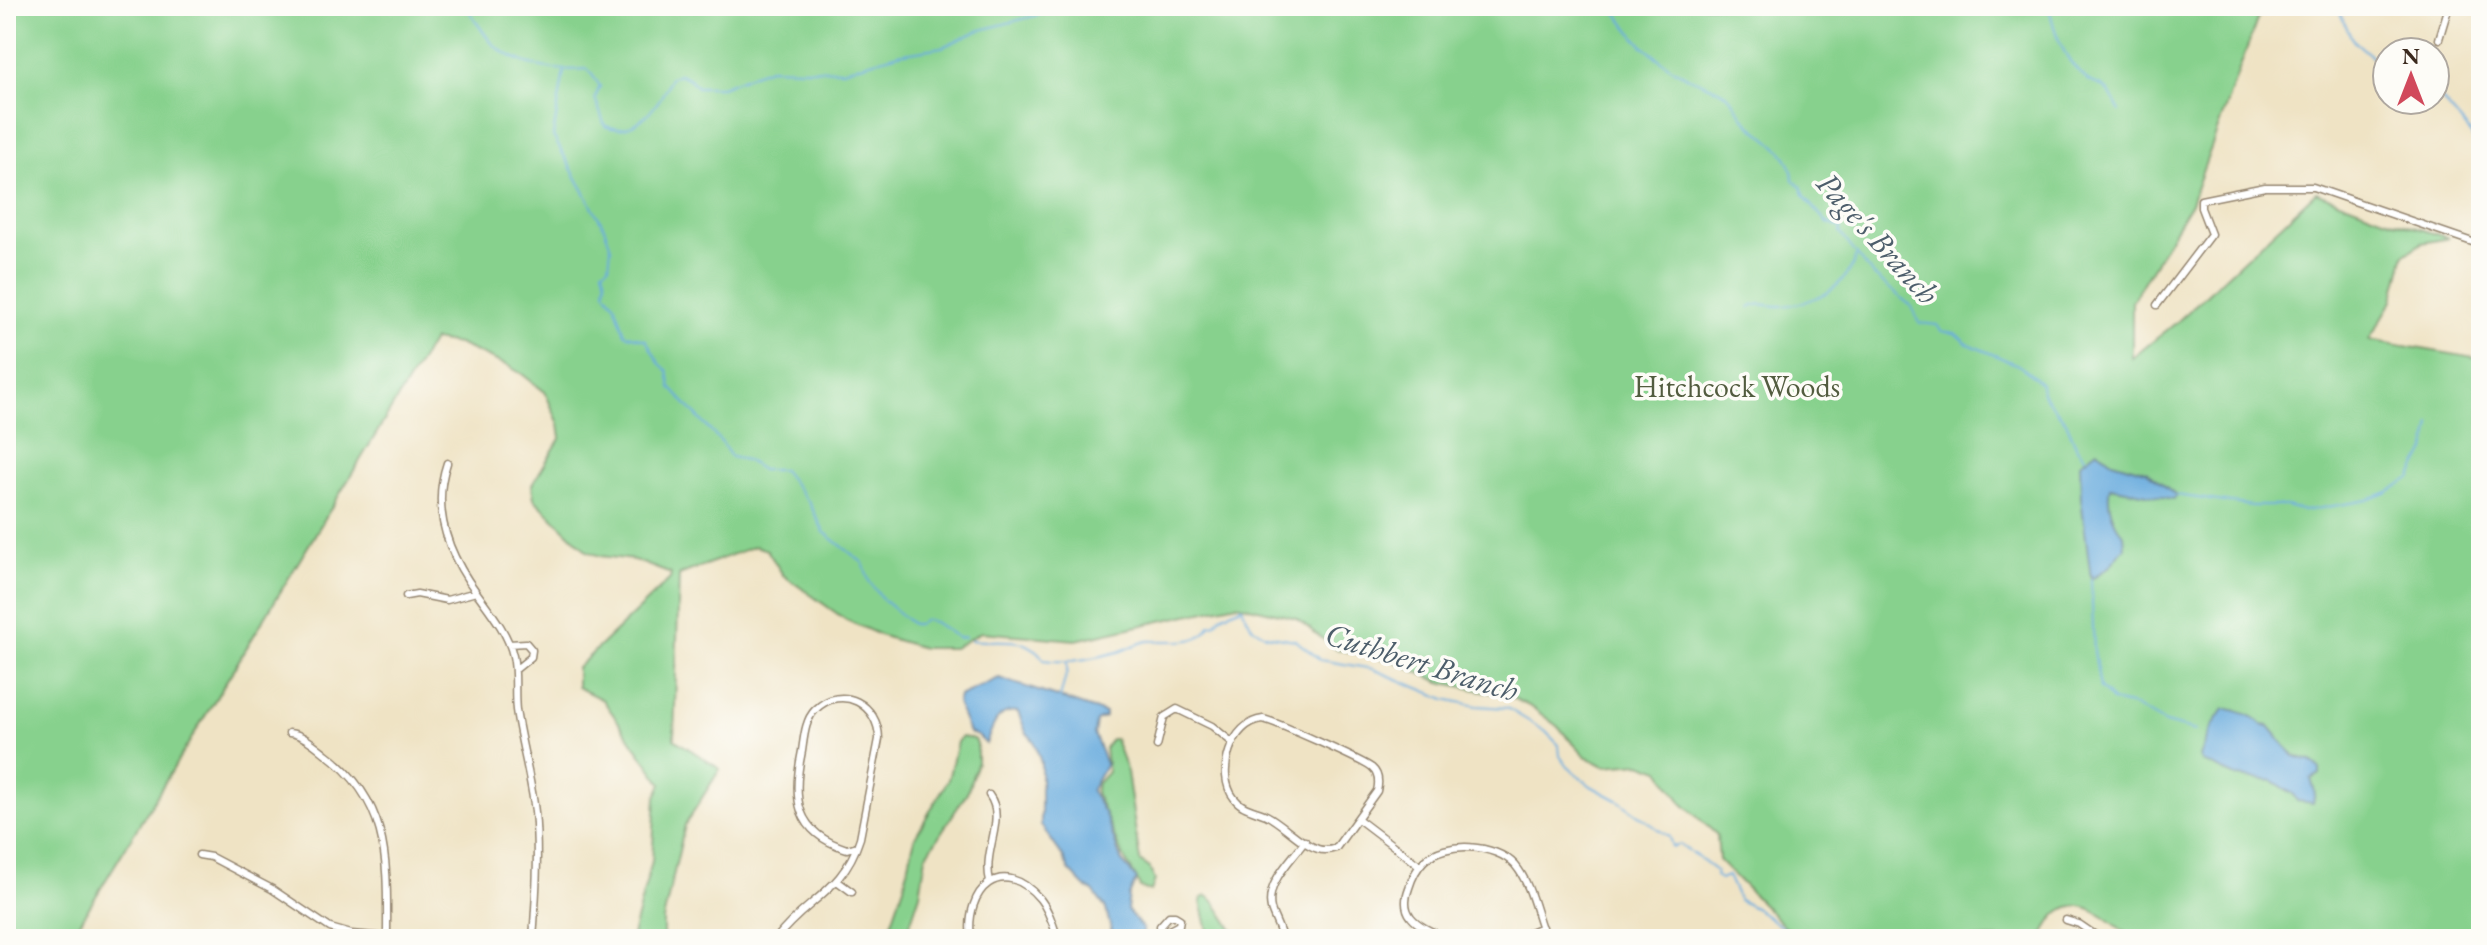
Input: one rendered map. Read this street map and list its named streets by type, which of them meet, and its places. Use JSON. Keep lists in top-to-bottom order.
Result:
{
  "water": ["Page's Branch", "Cuthbert Branch"],
  "parks": ["Hitchcock Woods"],
  "north": "top"
}
